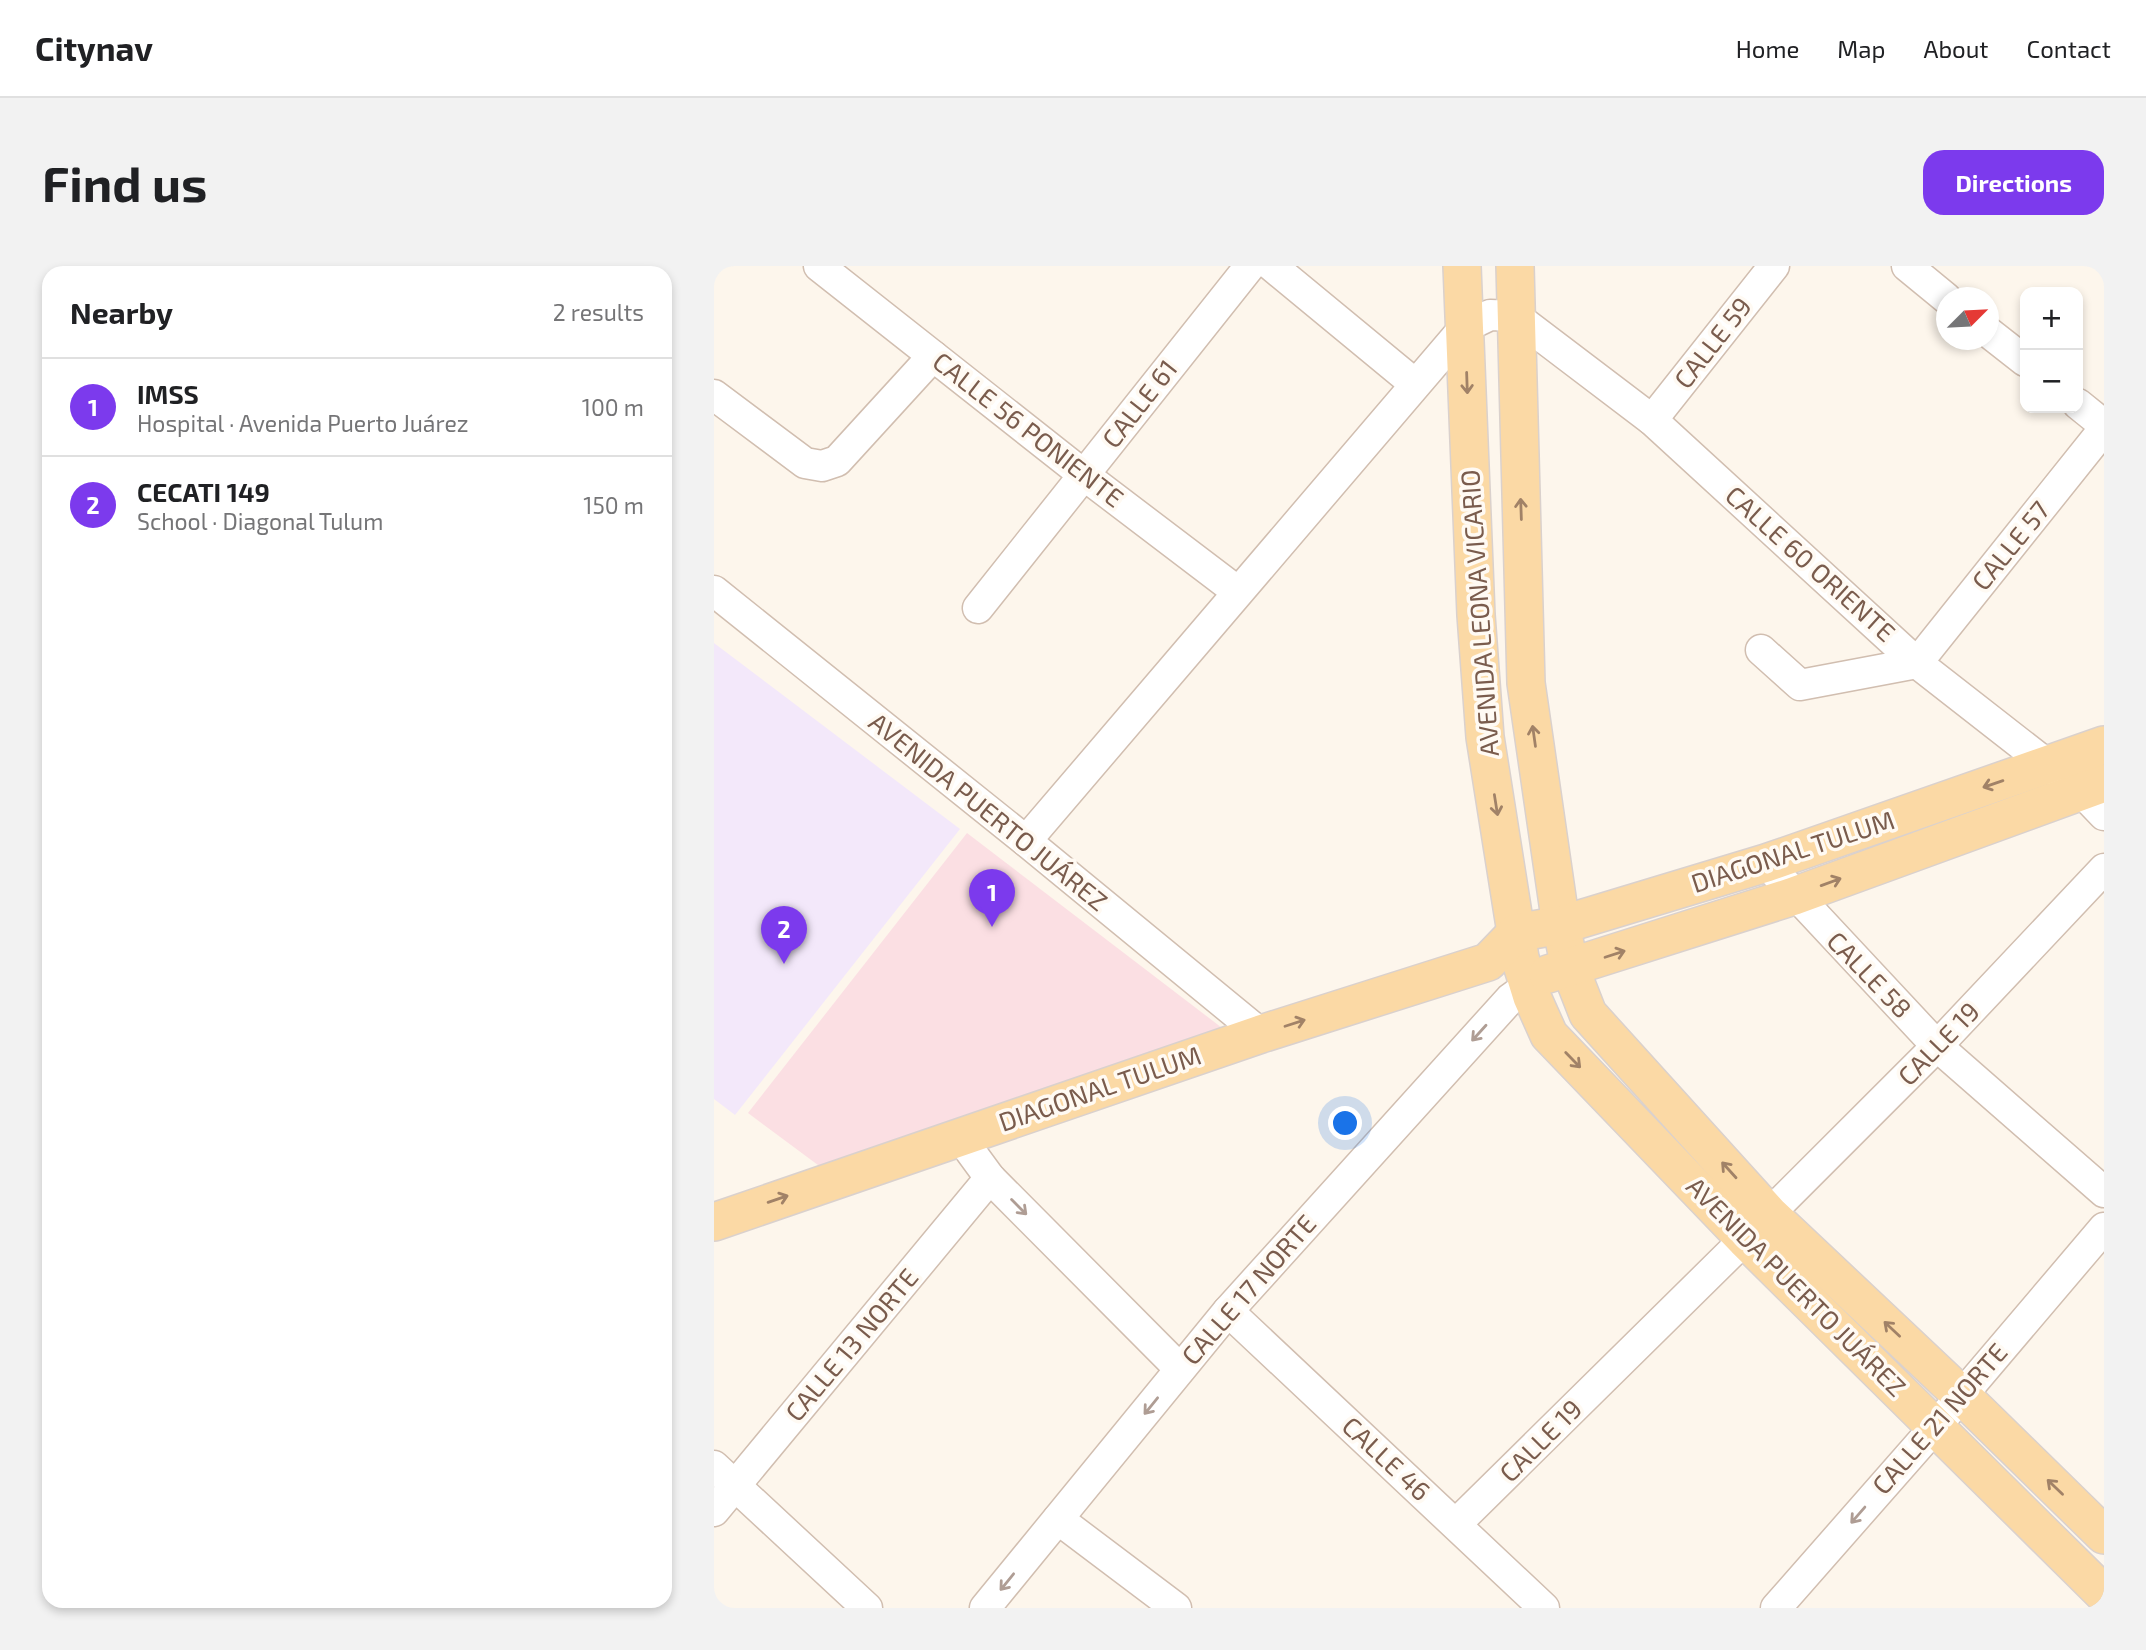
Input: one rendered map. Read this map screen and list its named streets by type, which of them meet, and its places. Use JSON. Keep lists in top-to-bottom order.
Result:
{
  "streets": {
    "main road": ["AVENIDA LEONA VICARIO", "AVENIDA PUERTO JUÁREZ", "DIAGONAL TULUM"],
    "street": [
      "CALLE 59",
      "CALLE 61",
      "CALLE 56 PONIENTE",
      "CALLE 57",
      "CALLE 60 ORIENTE",
      "CALLE 58",
      "CALLE 19",
      "CALLE 17 NORTE",
      "CALLE 13 NORTE",
      "CALLE 21 NORTE",
      "CALLE 46"
    ]
  },
  "crossings": [
    ["CALLE 59", "CALLE 60 ORIENTE"],
    ["CALLE 61", "CALLE 56 PONIENTE"],
    ["CALLE 57", "CALLE 60 ORIENTE"],
    ["CALLE 60 ORIENTE", "AVENIDA LEONA VICARIO"],
    ["CALLE 60 ORIENTE", "DIAGONAL TULUM"],
    ["AVENIDA LEONA VICARIO", "AVENIDA PUERTO JUÁREZ"],
    ["AVENIDA LEONA VICARIO", "DIAGONAL TULUM"],
    ["AVENIDA LEONA VICARIO", "CALLE 17 NORTE"],
    ["AVENIDA PUERTO JUÁREZ", "DIAGONAL TULUM"],
    ["AVENIDA PUERTO JUÁREZ", "CALLE 19"],
    ["AVENIDA PUERTO JUÁREZ", "CALLE 17 NORTE"],
    ["AVENIDA PUERTO JUÁREZ", "CALLE 21 NORTE"],
    ["DIAGONAL TULUM", "CALLE 58"],
    ["DIAGONAL TULUM", "CALLE 17 NORTE"],
    ["CALLE 58", "CALLE 19"],
    ["CALLE 19", "CALLE 46"],
    ["CALLE 17 NORTE", "CALLE 46"]
  ],
  "one_way": ["CALLE 17 NORTE", "CALLE 21 NORTE"],
  "north": "top right",
  "page": {
    "header": "Citynav",
    "nav": [
      "Home",
      "Map",
      "About",
      "Contact"
    ],
    "buttons": "Directions",
    "title": "Find us",
    "heading": ["Nearby", "2 results"],
    "map_buttons": ["+", "−"],
    "list": [
      {
        "mark": "1",
        "name": "IMSS",
        "note": "Hospital · Avenida Puerto Juárez",
        "value": "100 m"
      },
      {
        "mark": "2",
        "name": "CECATI 149",
        "note": "School · Diagonal Tulum",
        "value": "150 m"
      }
    ],
    "pins": ["1", "2"]
  }
}
